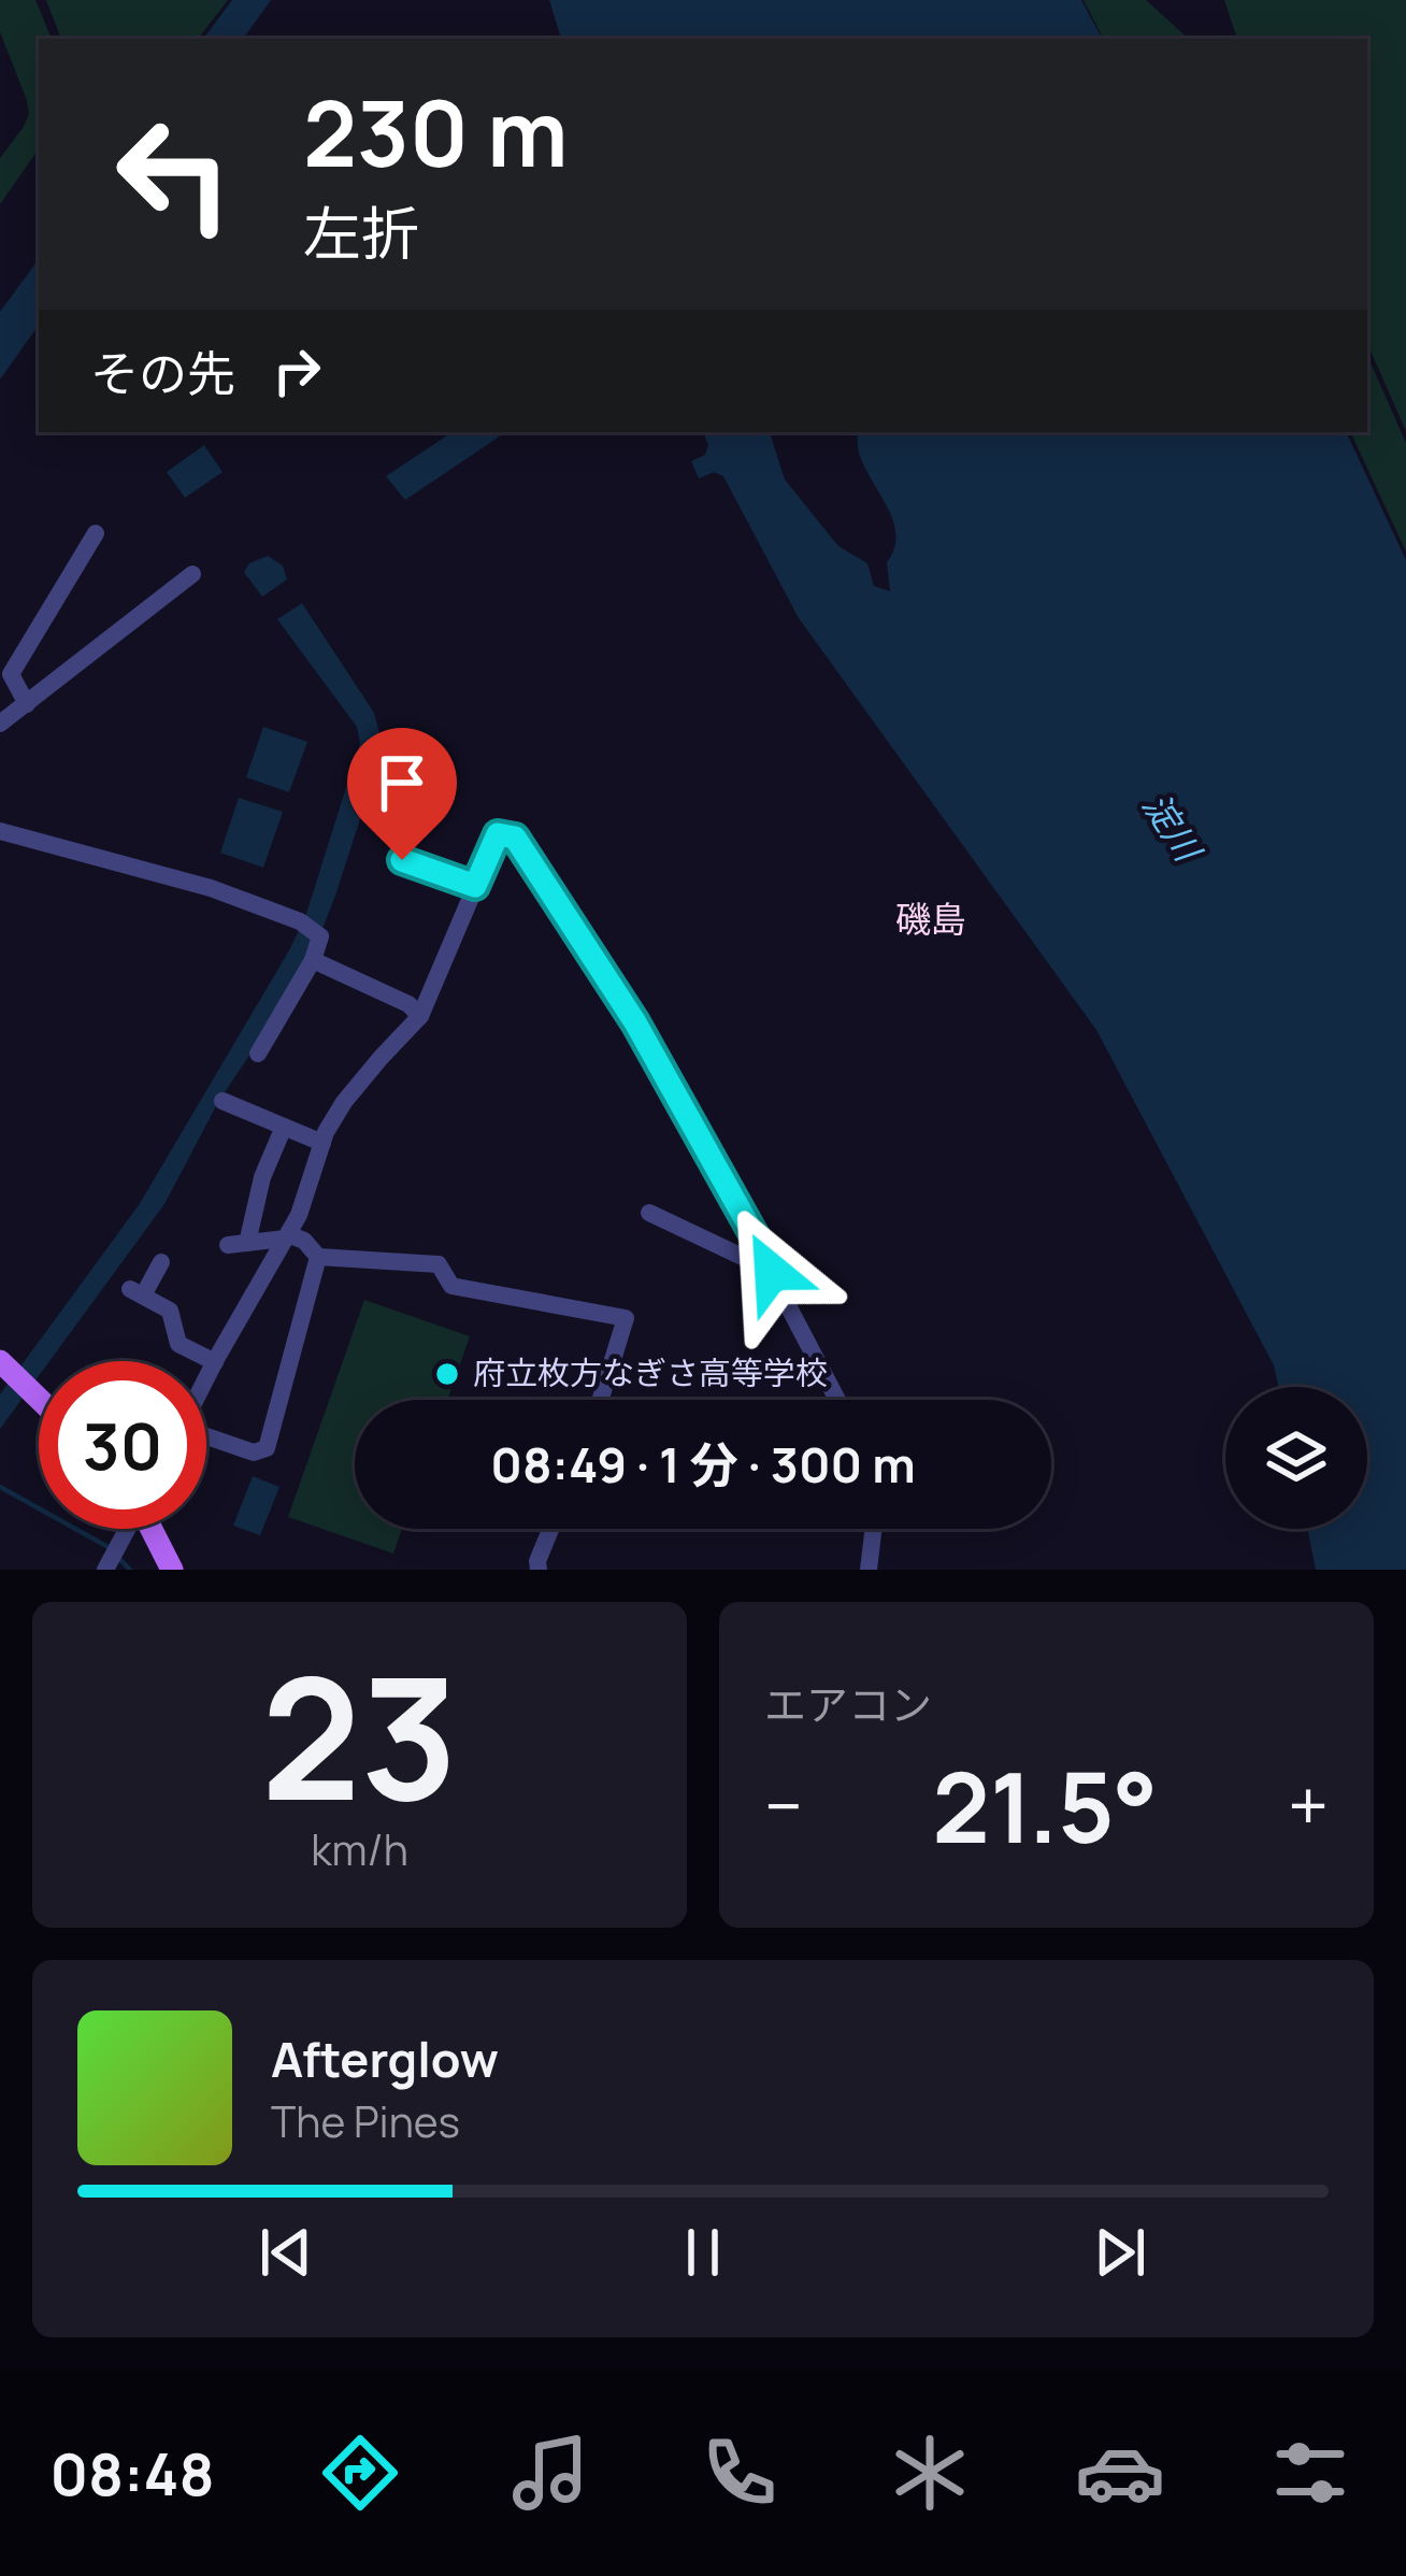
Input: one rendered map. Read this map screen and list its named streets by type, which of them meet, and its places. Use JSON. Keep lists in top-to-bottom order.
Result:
{
  "districts": ["磯島"],
  "water": ["淀川"],
  "places": ["府立枚方なぎさ高等学校"],
  "page": {
    "turn": ["230 m", "左折"],
    "then": "その先",
    "limit": "30",
    "trip": "08:49 · 1 分 · 300 m",
    "tile": [
      ["23", "km/h"],
      "エアコン"
    ],
    "heat": ["−", "21.5°", "+"],
    "song": ["Afterglow", "The Pines"],
    "tabs": "08:48"
  }
}
